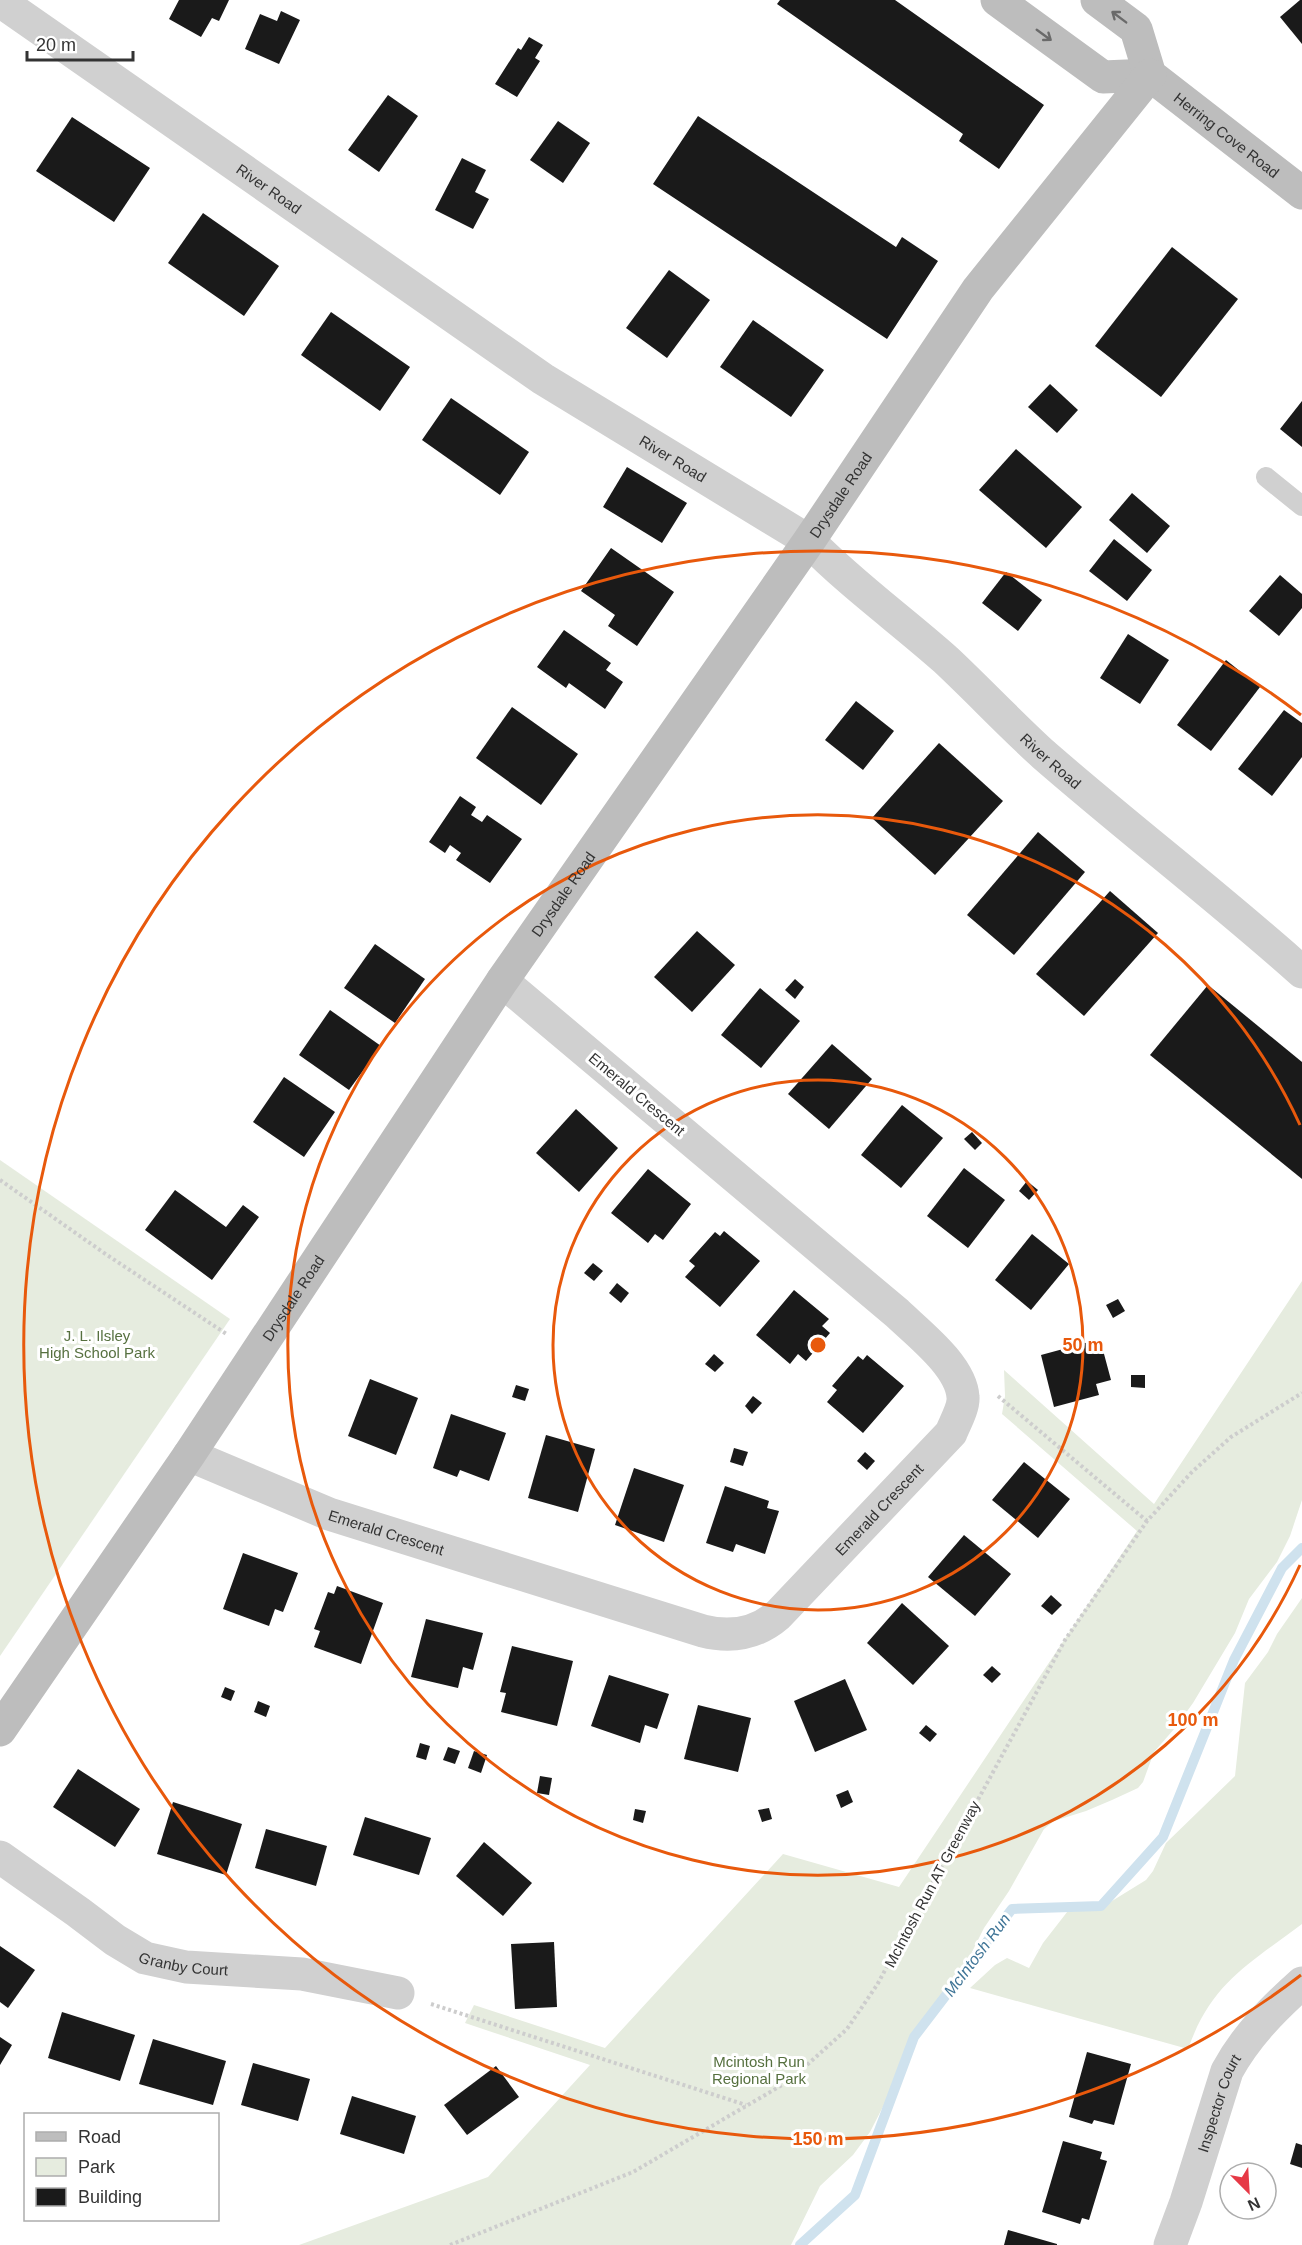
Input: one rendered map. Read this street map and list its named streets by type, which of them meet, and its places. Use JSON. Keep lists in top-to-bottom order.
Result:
{
  "streets": {
    "street": [
      "Herring Cove Road",
      "River Road",
      "Drysdale Road",
      "Emerald Crescent",
      "Granby Court",
      "Inspector Court"
    ],
    "path": ["McIntosh Run AT Greenway"]
  },
  "crossings": [
    ["Herring Cove Road", "Drysdale Road"],
    ["River Road", "Drysdale Road"],
    ["Drysdale Road", "Emerald Crescent"]
  ],
  "water": ["McIntosh Run"],
  "parks": ["J. L. Ilsley High School Park", "Mcintosh Run Regional Park"],
  "legend": ["Road", "Park", "Building"],
  "scale_bar": "20 m",
  "north": "bottom right",
  "rings": ["50 m", "100 m", "150 m"]
}
